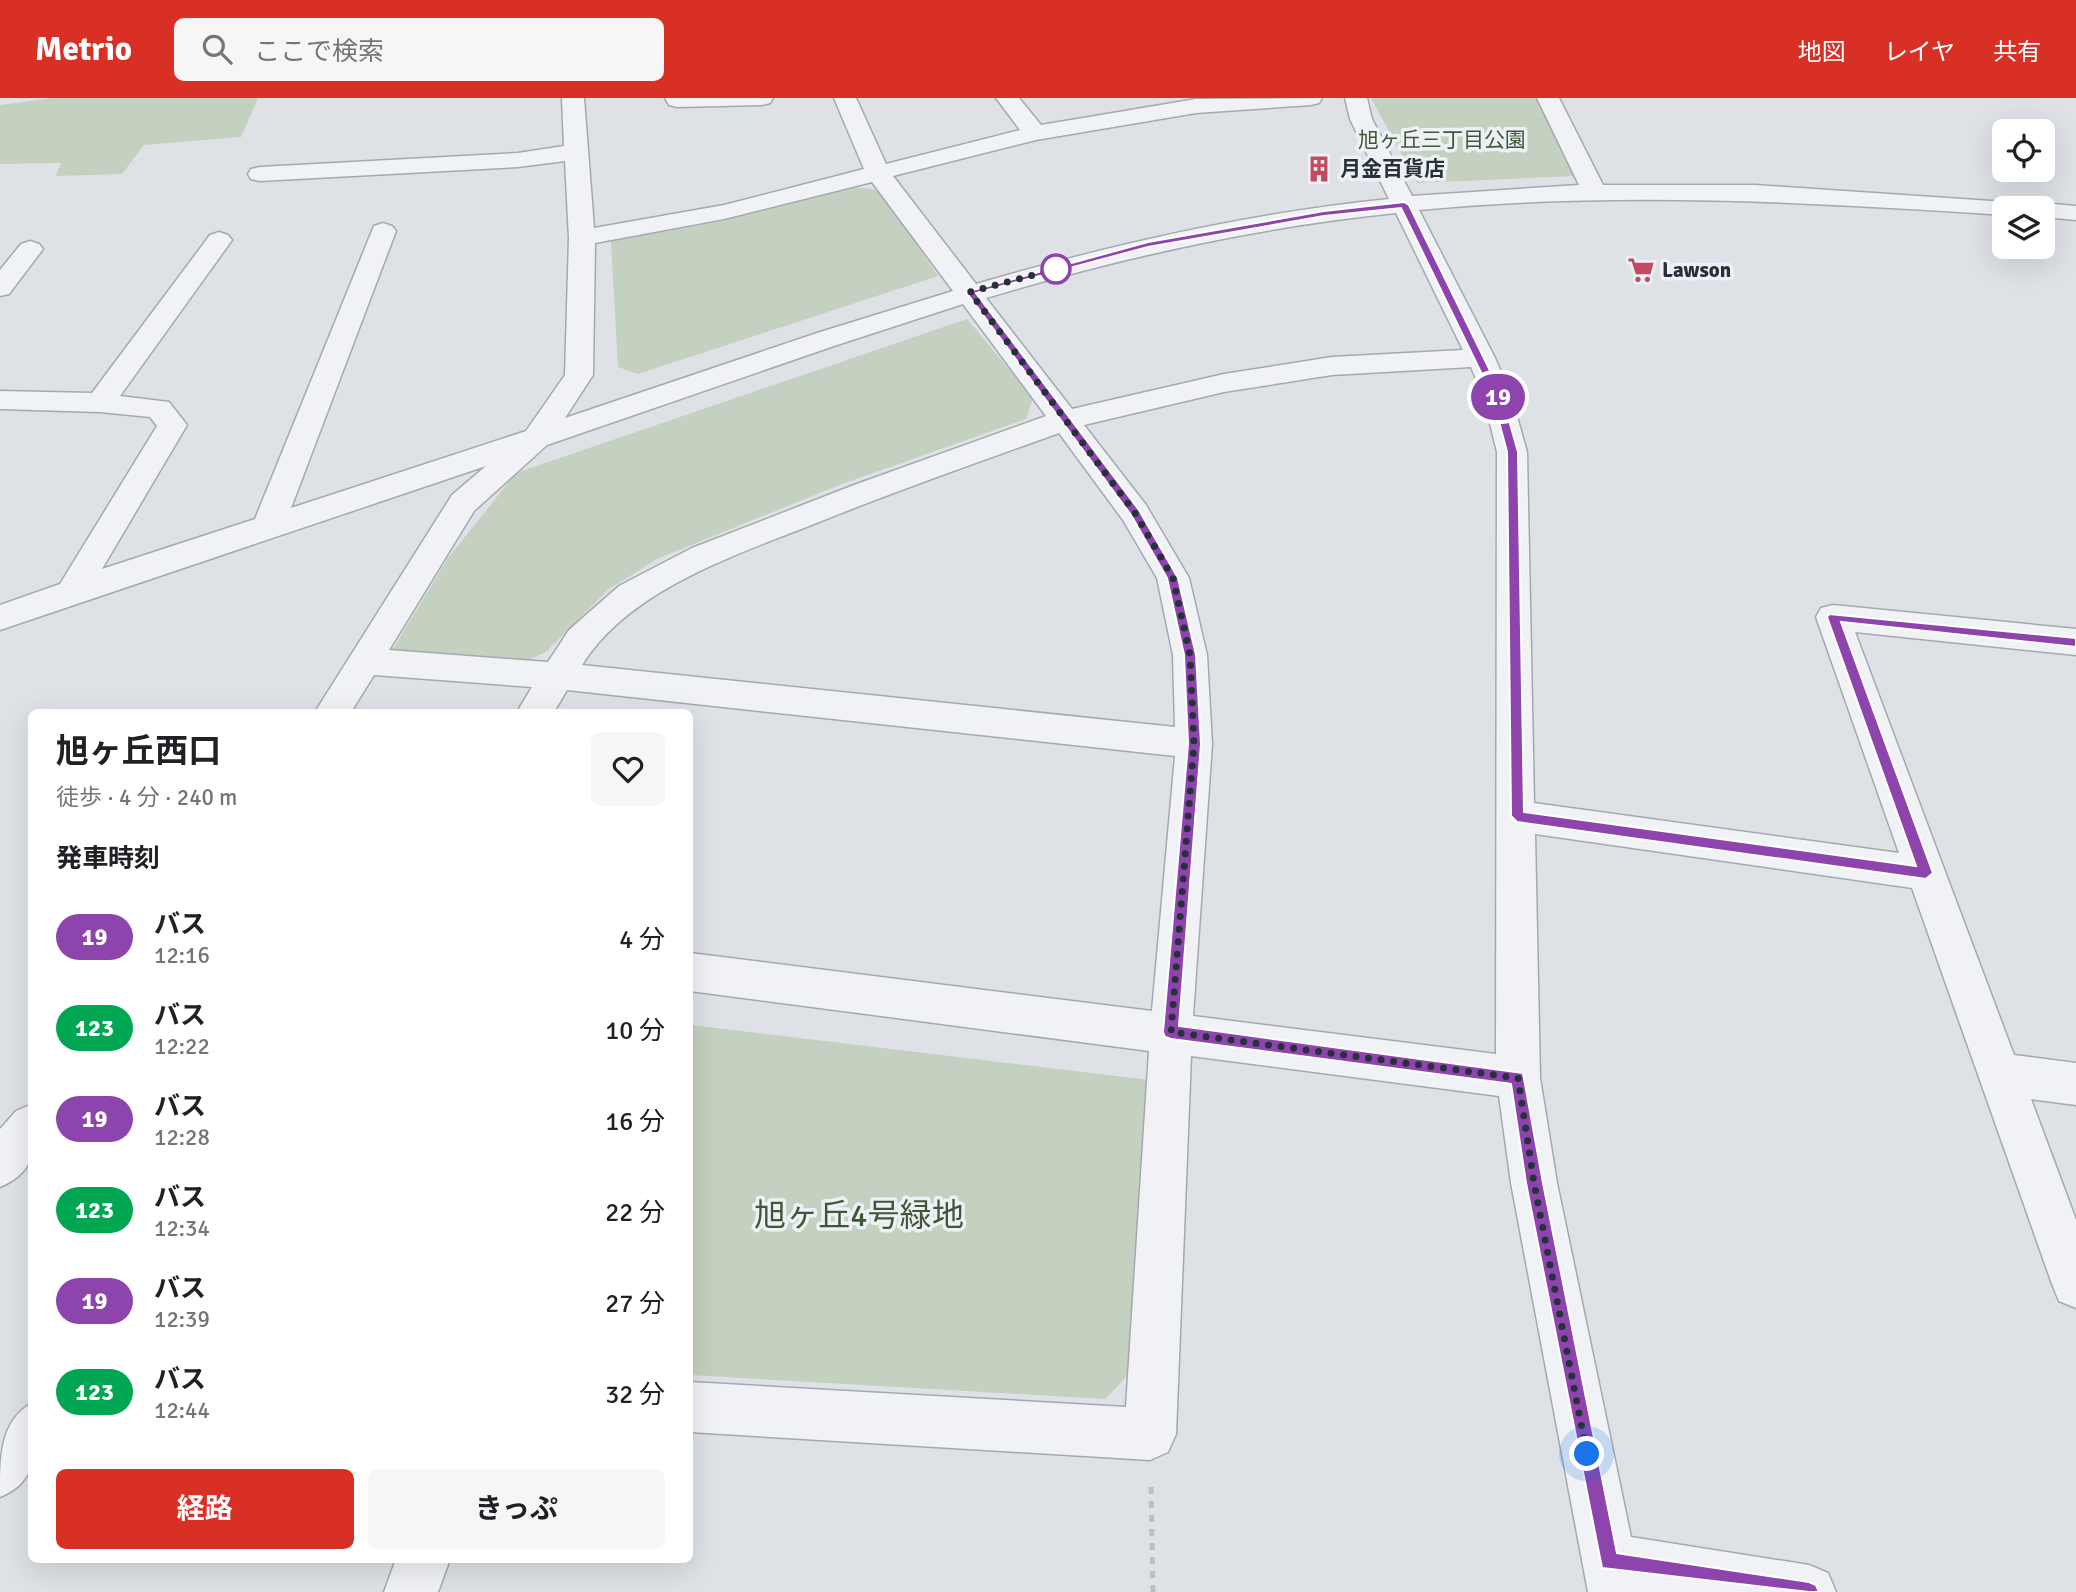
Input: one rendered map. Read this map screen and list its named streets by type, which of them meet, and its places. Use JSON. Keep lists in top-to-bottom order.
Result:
{
  "parks": ["旭ヶ丘三丁目公園", "旭ヶ丘4号緑地"],
  "places": {
    "building": ["月金百貨店"],
    "supermarket": ["Lawson"]
  },
  "lines": ["bus line 19"],
  "page": {
    "header": "Metrio",
    "search": "ここで検索",
    "nav": ["地図", "レイヤ", "共有"],
    "on_map": "19",
    "heading": [
      ["旭ヶ丘西口", "徒歩 · 4 分 · 240 m"],
      "発車時刻"
    ],
    "list": [
      {
        "mark": "19",
        "name": "バス",
        "note": "12:16",
        "value": "4 分"
      },
      {
        "mark": "123",
        "name": "バス",
        "note": "12:22",
        "value": "10 分"
      },
      {
        "mark": "19",
        "name": "バス",
        "note": "12:28",
        "value": "16 分"
      },
      {
        "mark": "123",
        "name": "バス",
        "note": "12:34",
        "value": "22 分"
      },
      {
        "mark": "19",
        "name": "バス",
        "note": "12:39",
        "value": "27 分"
      },
      {
        "mark": "123",
        "name": "バス",
        "note": "12:44",
        "value": "32 分"
      }
    ],
    "buttons": ["経路", "きっぷ"]
  }
}
